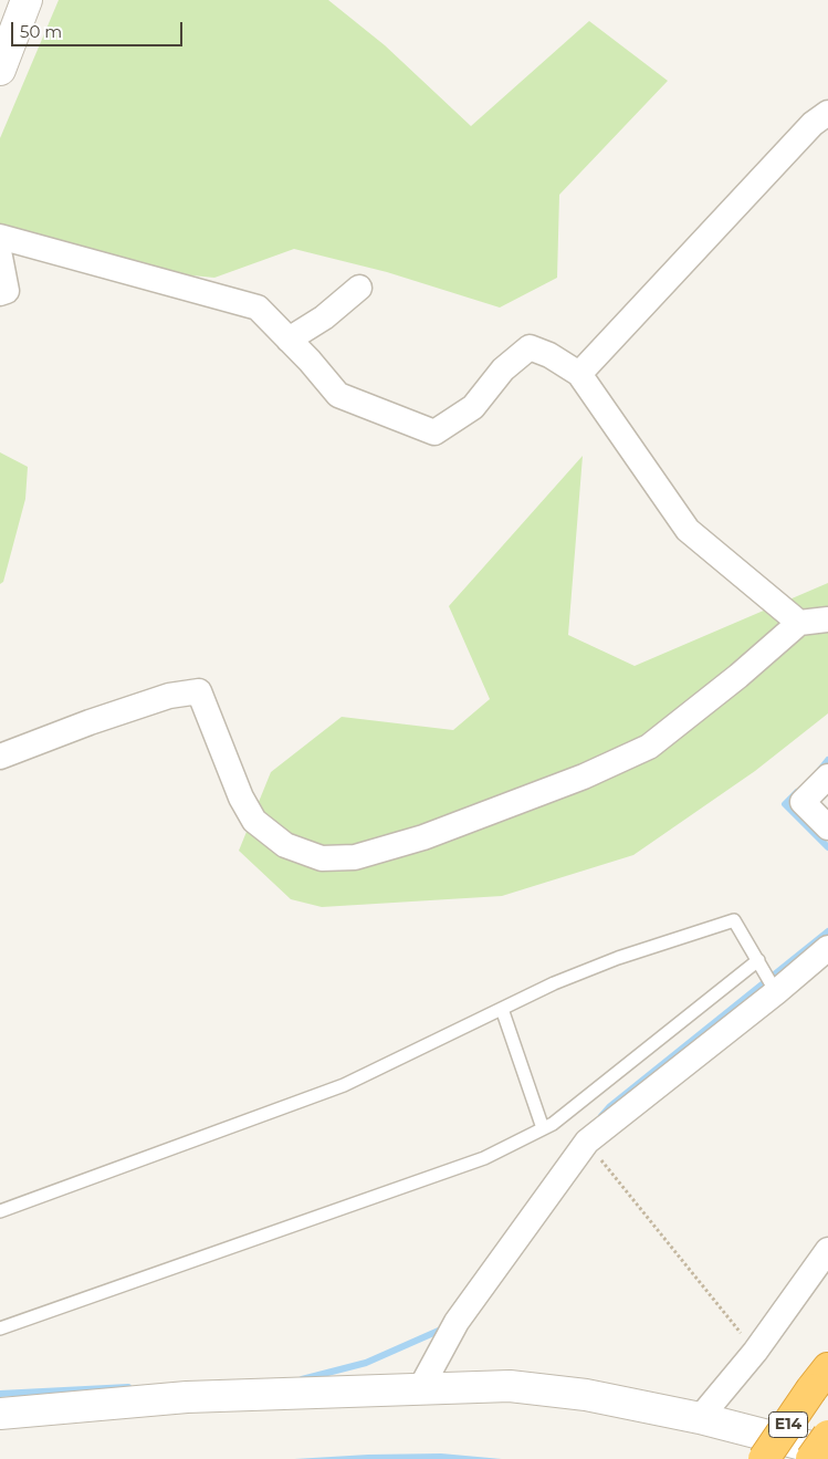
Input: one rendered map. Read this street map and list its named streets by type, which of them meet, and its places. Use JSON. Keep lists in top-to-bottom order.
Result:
{
  "streets": {
    "highway": ["E14"]
  },
  "scale_bar": "50 m"
}
